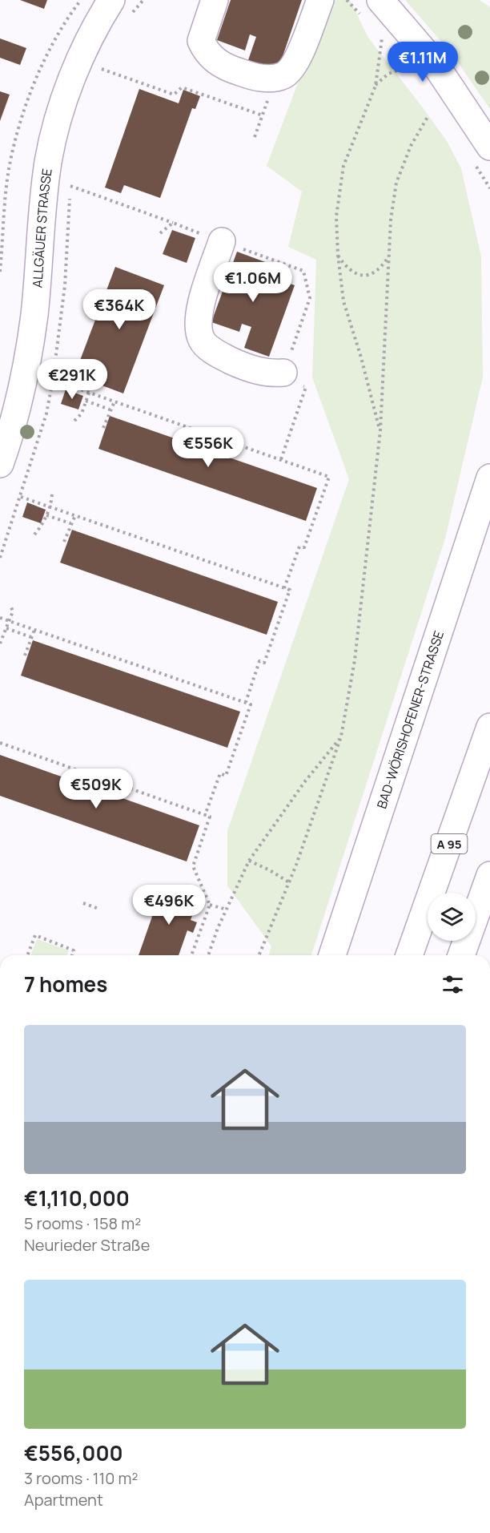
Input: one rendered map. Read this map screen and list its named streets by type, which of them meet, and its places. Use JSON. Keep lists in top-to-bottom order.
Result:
{
  "streets": {
    "main road": ["ALLGÄUER STRASSE", "BAD-WÖRISHOFENER-STRASSE", "A 95"]
  },
  "page": {
    "price": [
      "€1.11M",
      "€1.06M",
      "€364K",
      "€291K",
      "€556K",
      "€509K",
      "€496K"
    ],
    "heading": "7 homes",
    "list": [
      {
        "name": "€1,110,000",
        "note": "5 rooms · 158 m² · Neurieder Straße"
      },
      {
        "name": "€556,000",
        "note": "3 rooms · 110 m² · Apartment"
      }
    ]
  }
}
